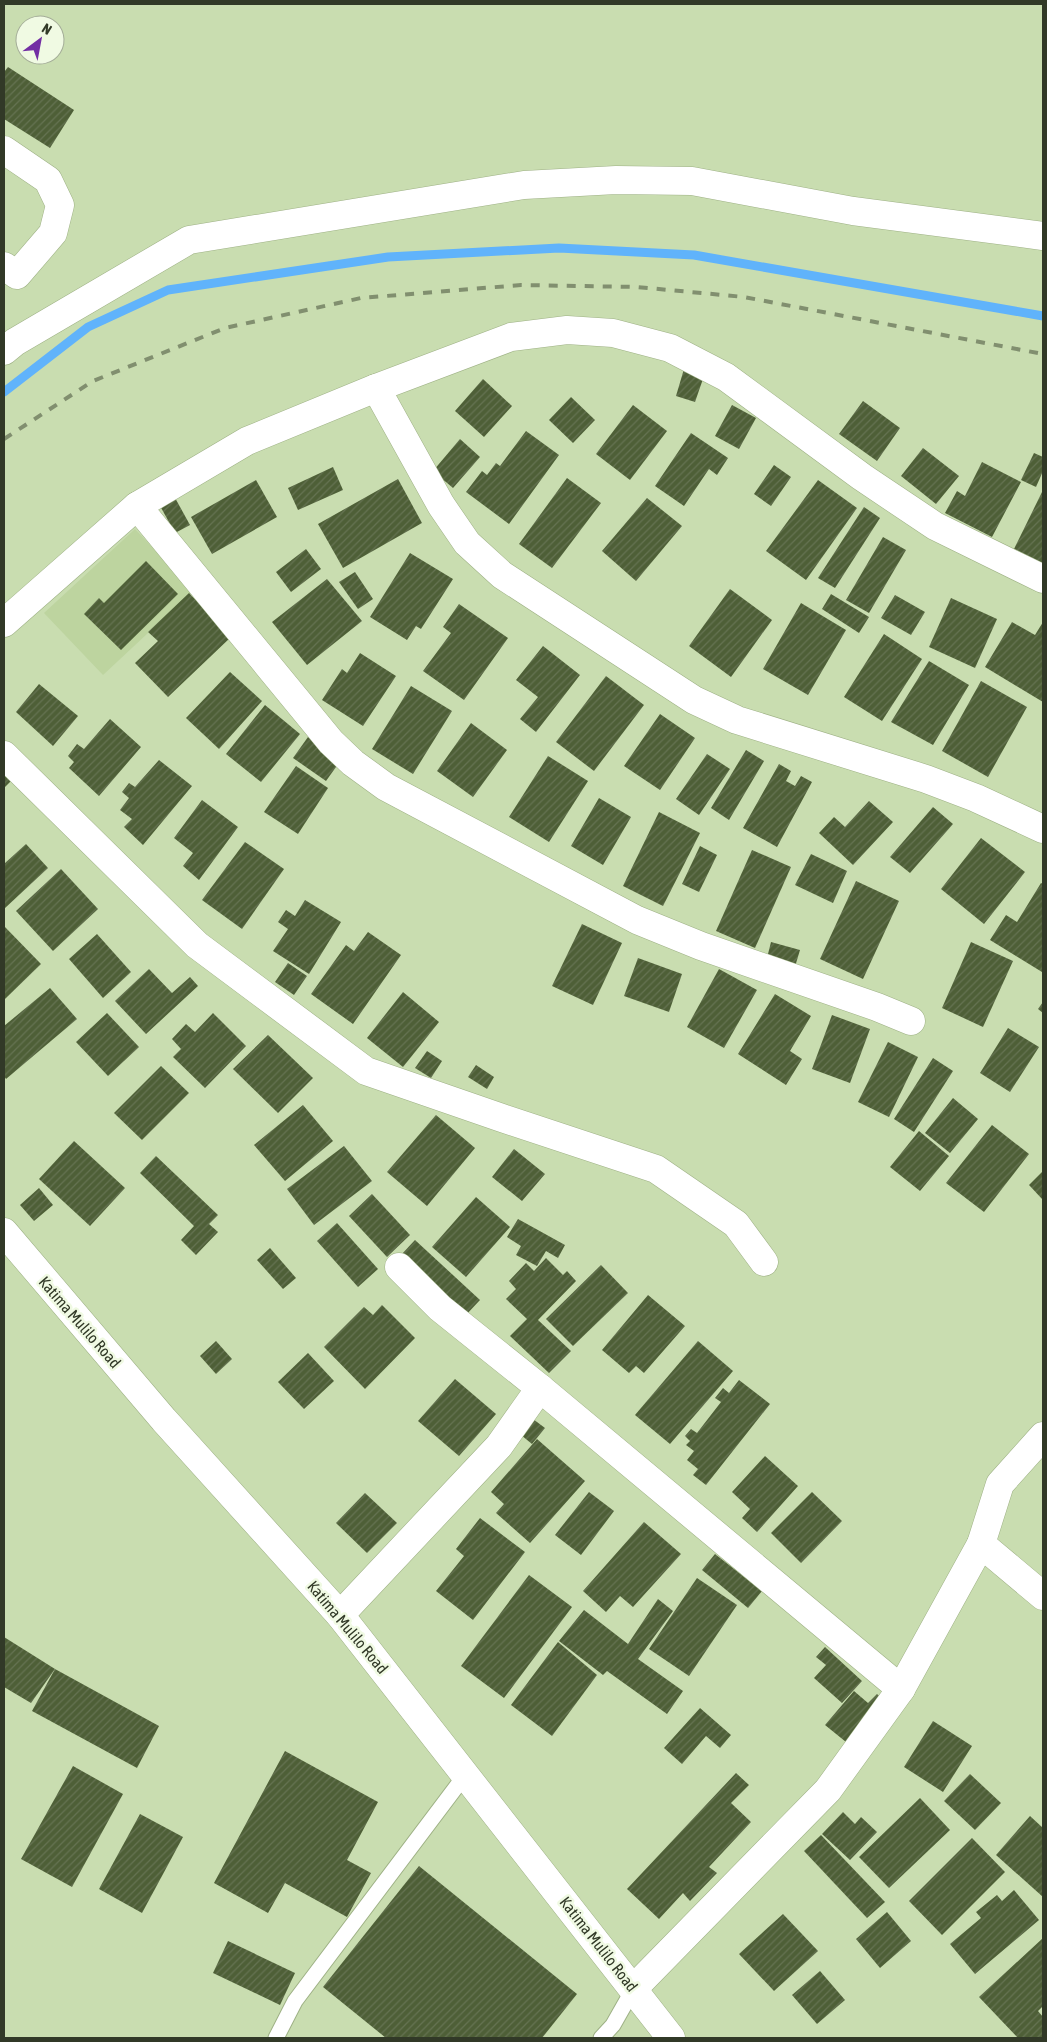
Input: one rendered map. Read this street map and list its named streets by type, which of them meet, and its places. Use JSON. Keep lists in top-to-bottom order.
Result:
{
  "streets": {
    "street": ["Katima Mulilo Road"]
  },
  "north": "top right"
}
